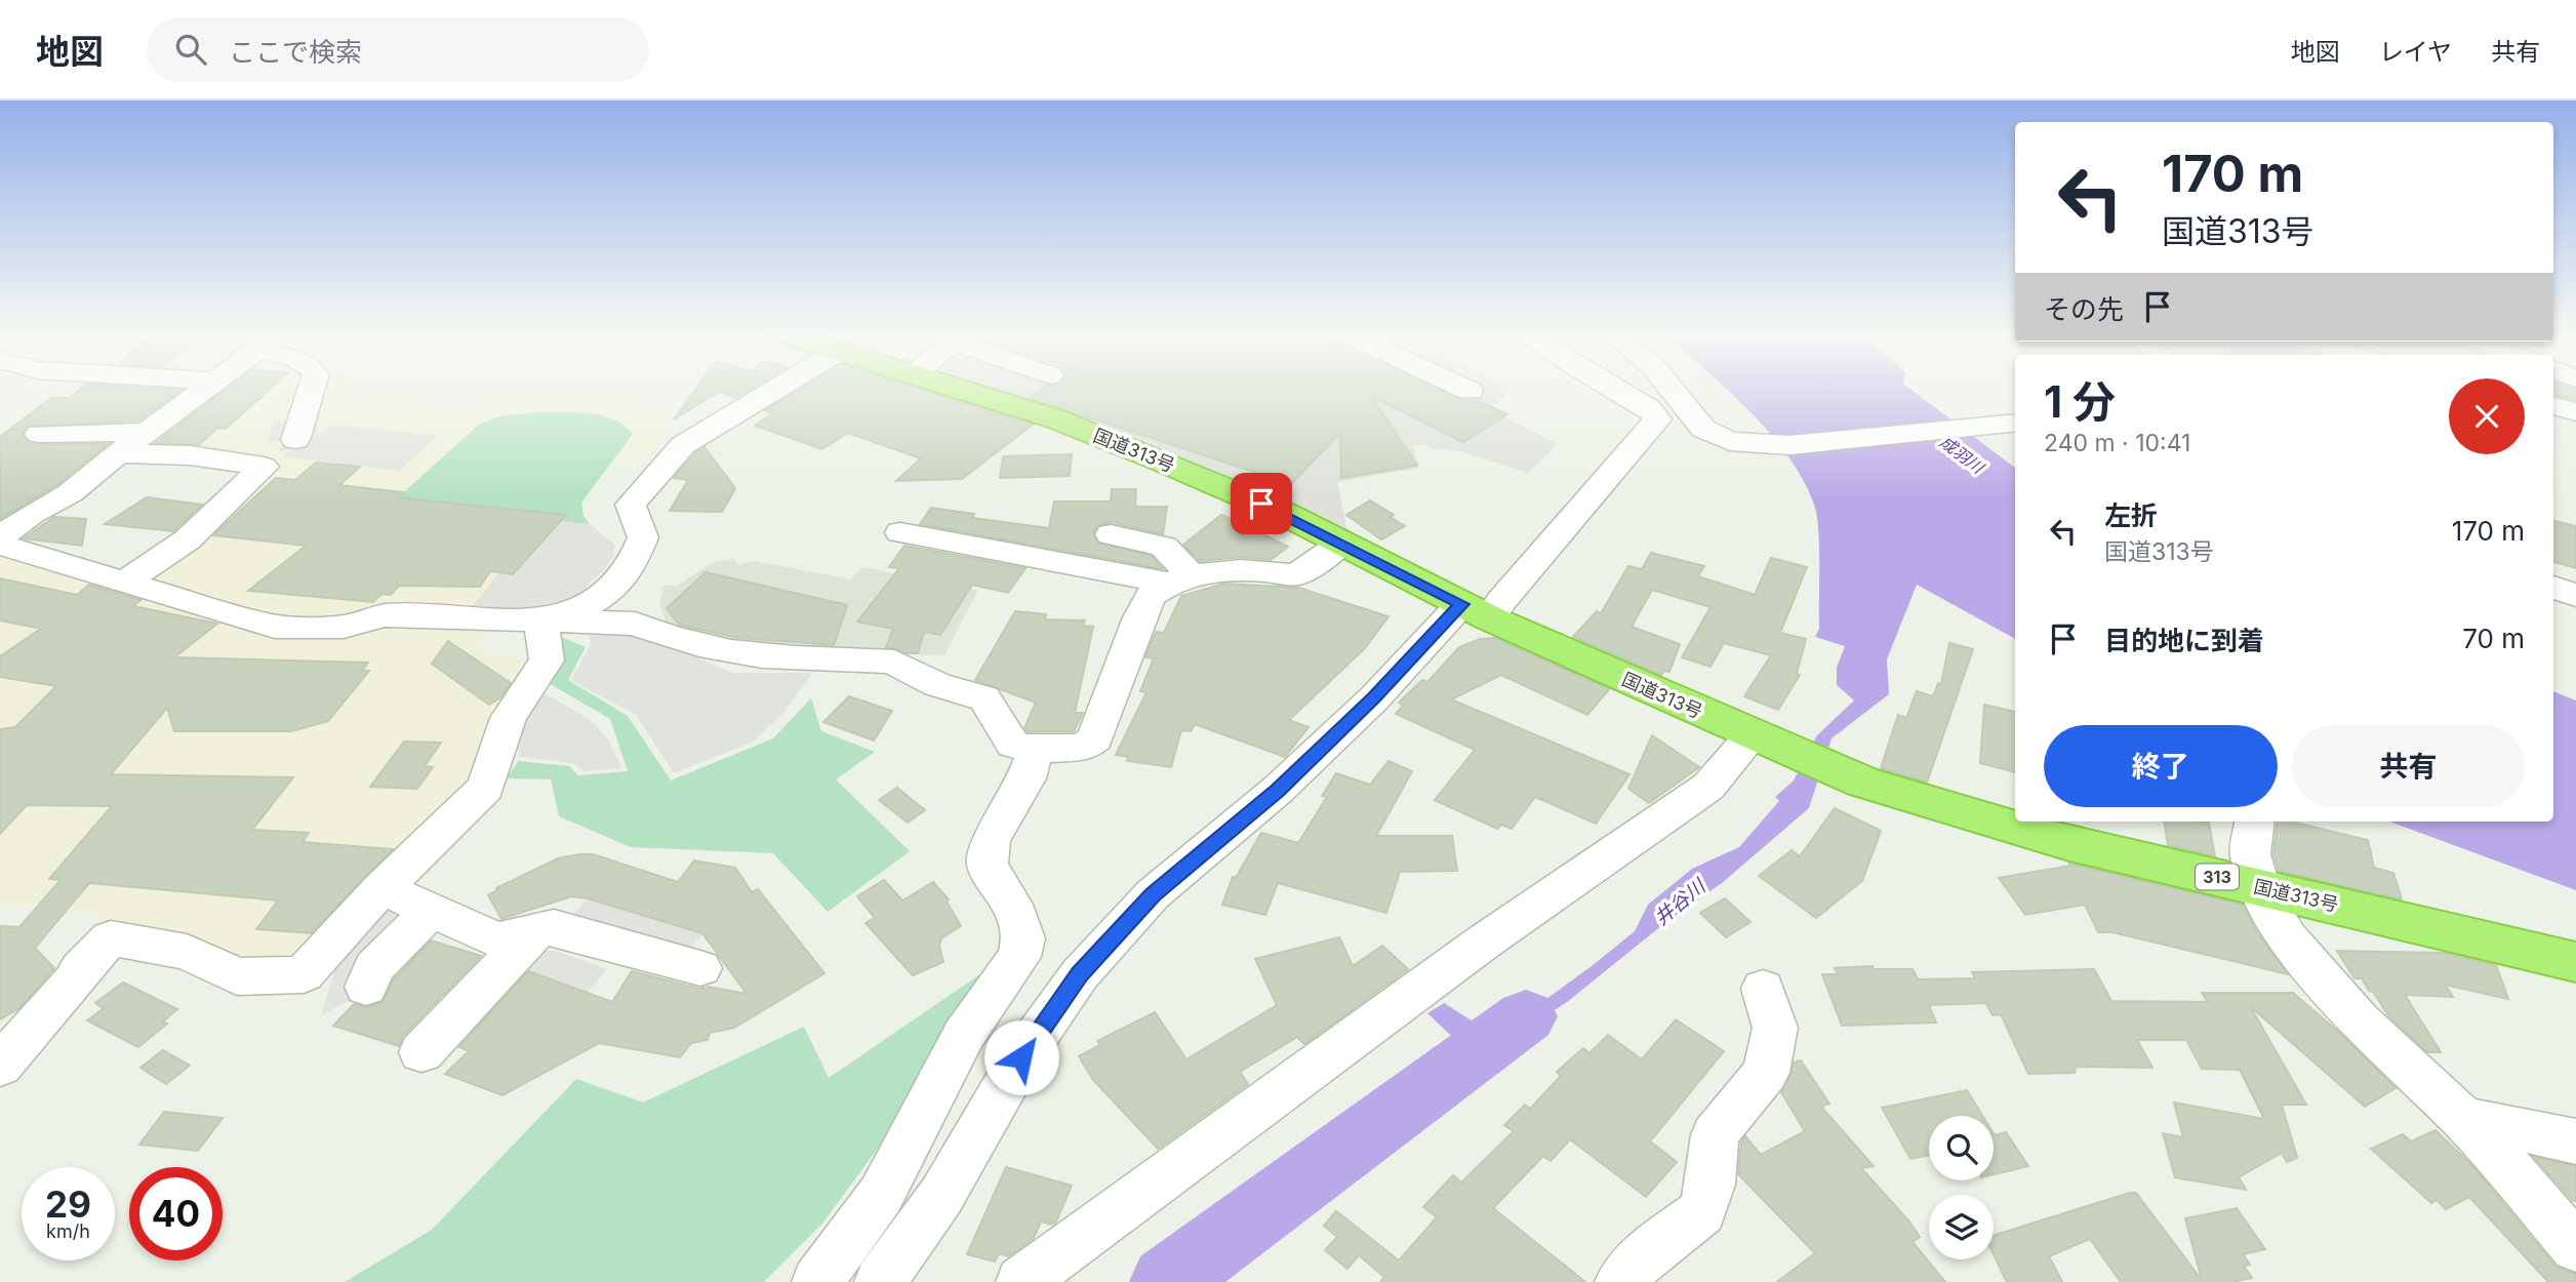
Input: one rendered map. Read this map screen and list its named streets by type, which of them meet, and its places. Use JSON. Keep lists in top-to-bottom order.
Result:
{
  "streets": {
    "highway": ["国道313号", "313"]
  },
  "water": ["成羽川", "井谷川"],
  "page": {
    "header": "地図",
    "search": "ここで検索",
    "nav": ["地図", "レイヤ", "共有"],
    "turn": ["170 m", "国道313号"],
    "then": "その先",
    "heading": ["1 分", "240 m · 10:41"],
    "list": [
      {
        "name": "左折",
        "note": "国道313号",
        "value": "170 m"
      },
      {
        "name": "目的地に到着",
        "value": "70 m"
      }
    ],
    "buttons": ["終了", "共有"],
    "speed": "29 km/h",
    "limit": "40"
  }
}
